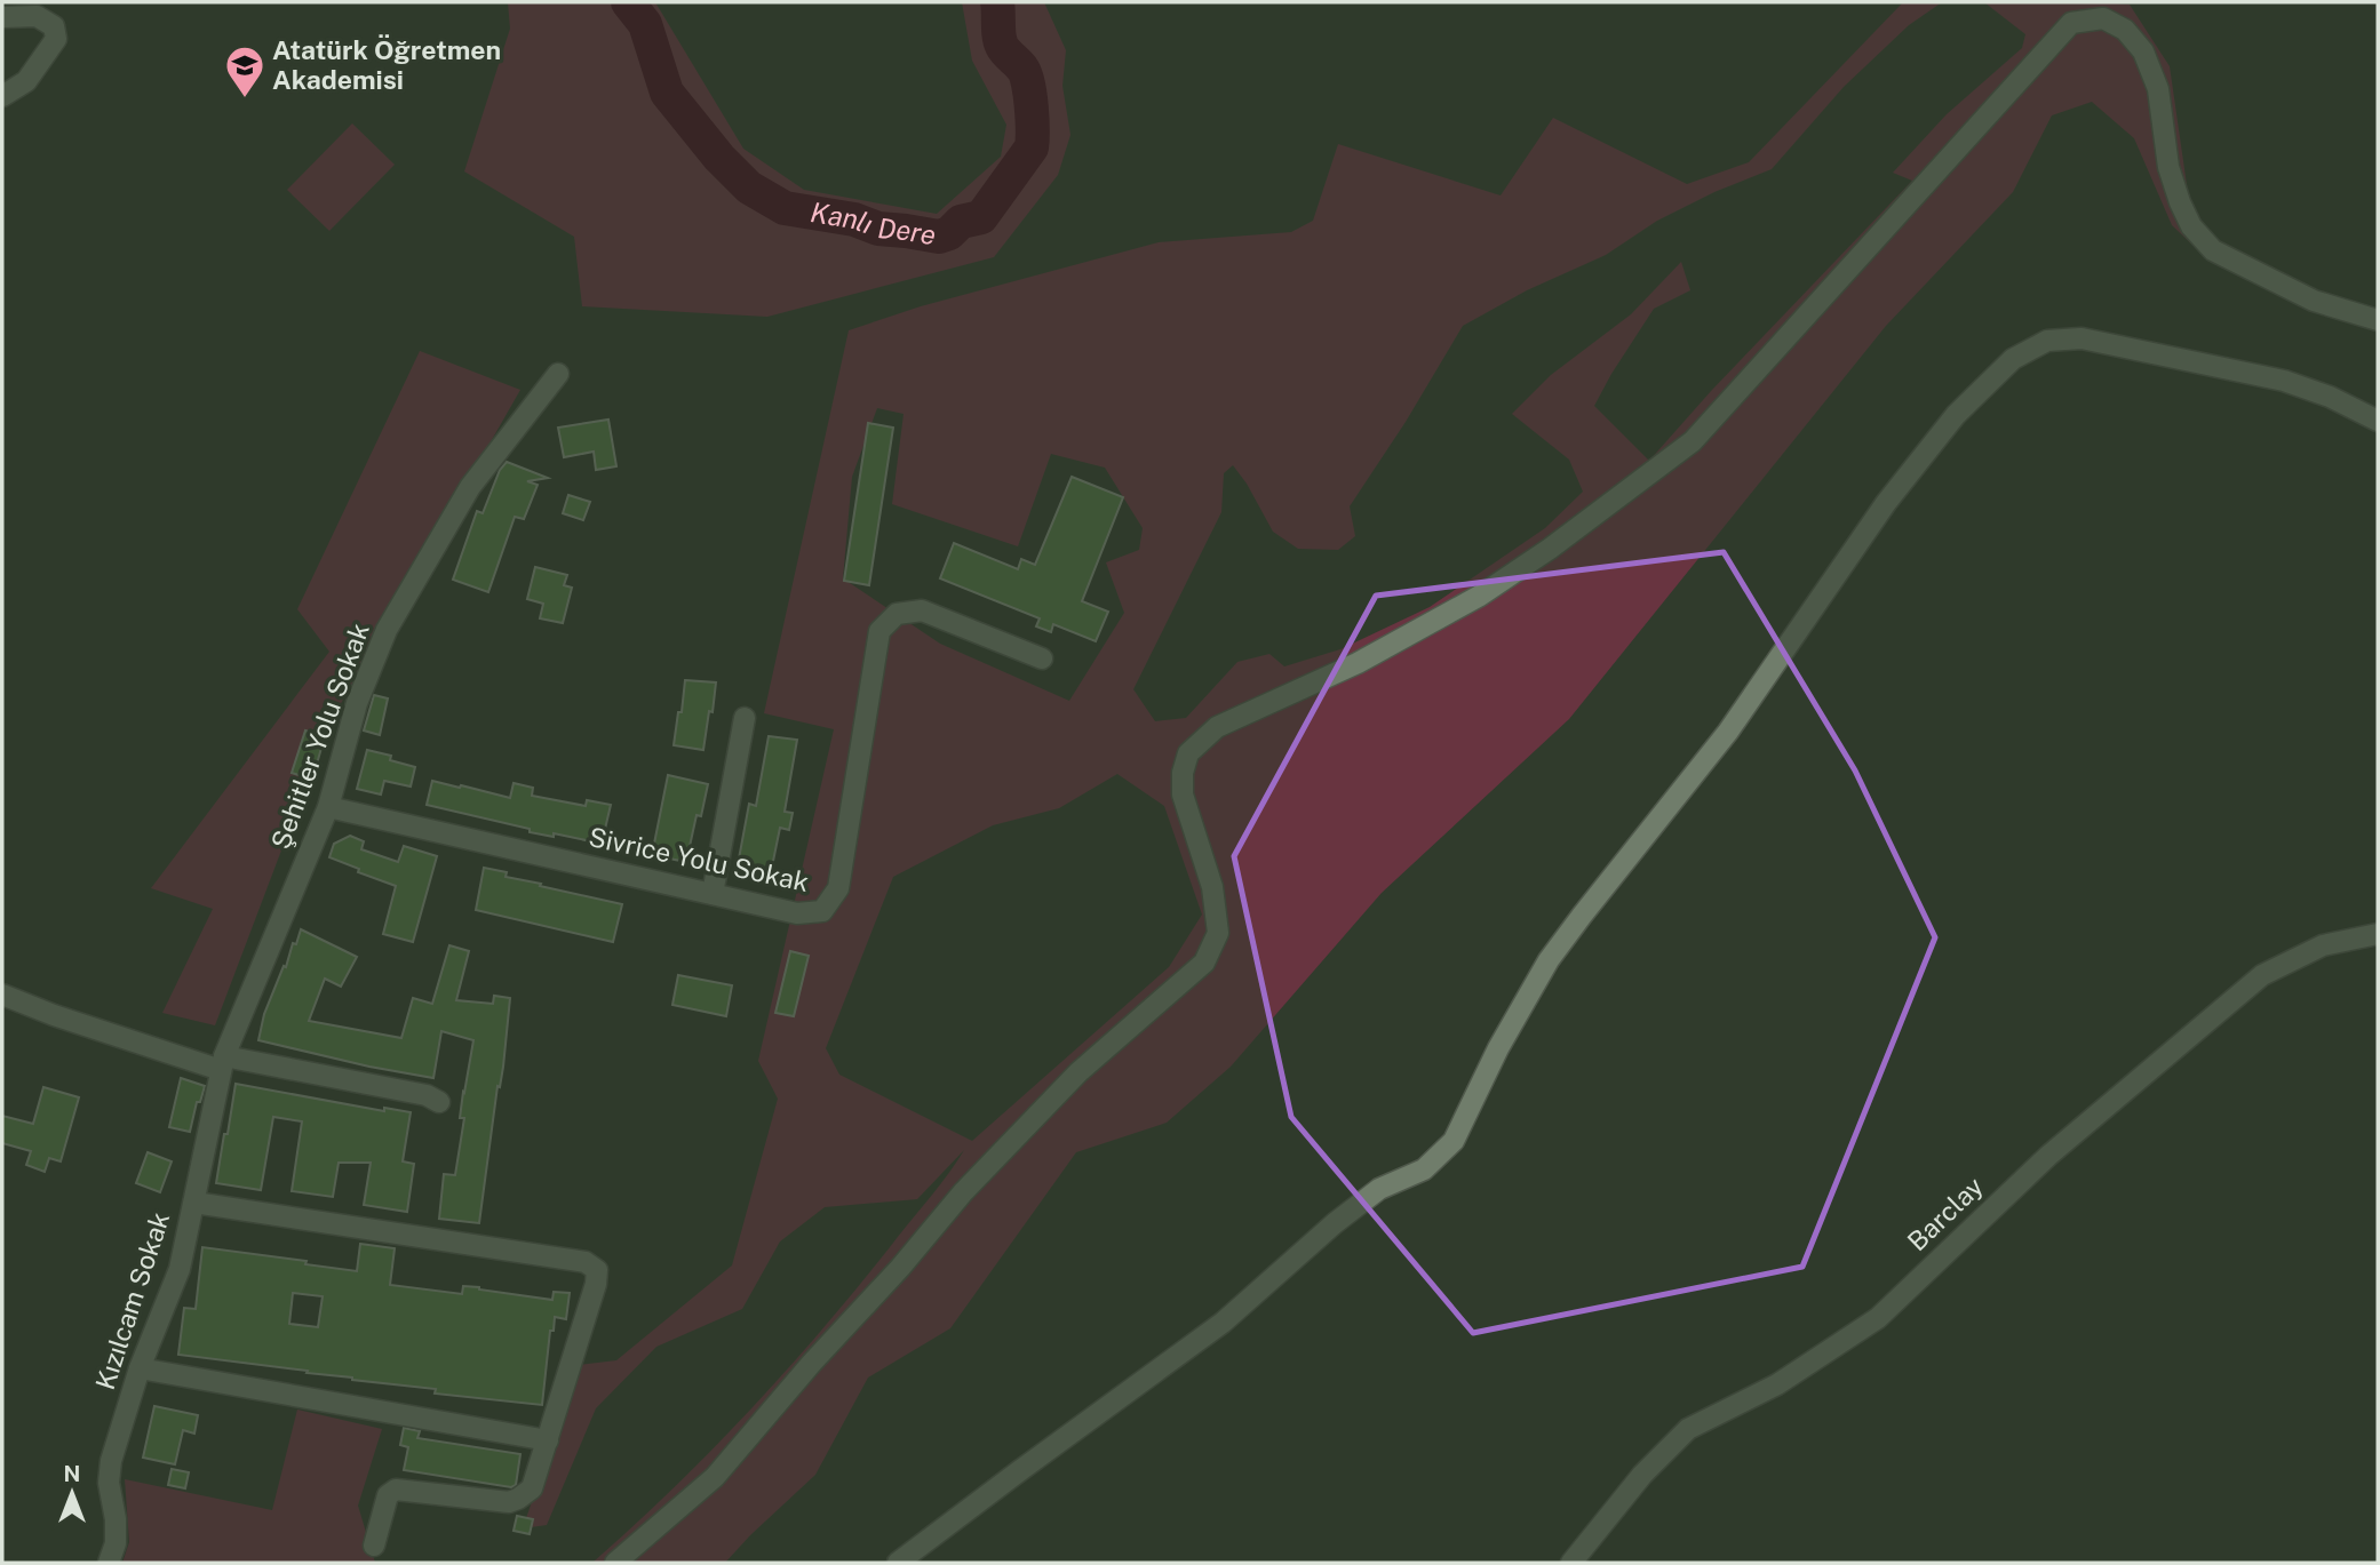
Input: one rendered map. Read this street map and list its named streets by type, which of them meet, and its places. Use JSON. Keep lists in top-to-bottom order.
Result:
{
  "streets": {
    "street": [
      "Şehitler Yolu Sokak",
      "Sivrice Yolu Sokak",
      "Barclay",
      "Kızılcam Sokak"
    ]
  },
  "crossings": [
    ["Şehitler Yolu Sokak", "Sivrice Yolu Sokak"],
    ["Şehitler Yolu Sokak", "Kızılcam Sokak"]
  ],
  "water": ["Kanlı Dere"],
  "places": {
    "school or university": ["Atatürk Öğretmen Akademisi"]
  },
  "north": "top"
}
